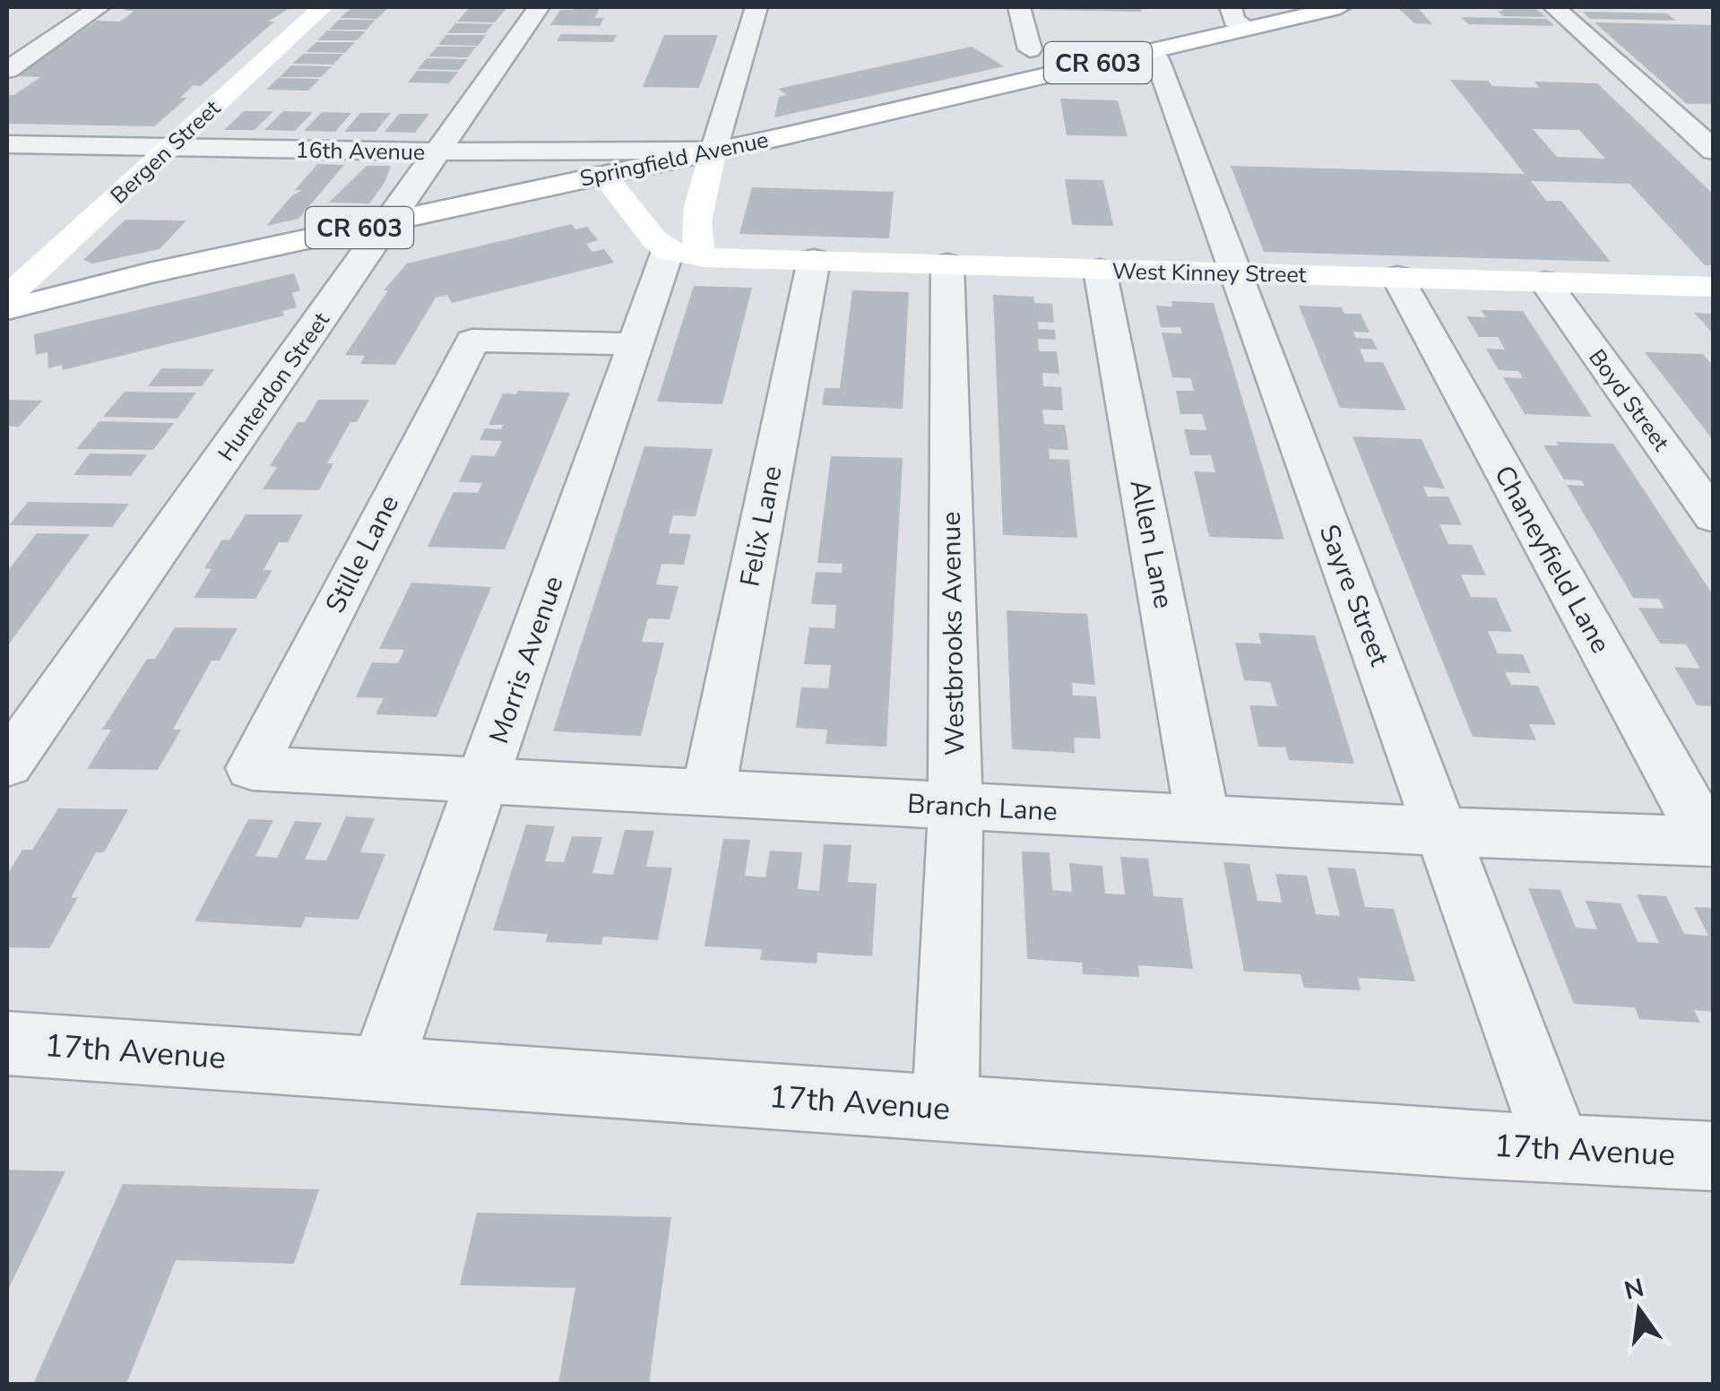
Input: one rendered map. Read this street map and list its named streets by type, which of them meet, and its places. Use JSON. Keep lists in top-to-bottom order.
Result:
{
  "streets": {
    "main road": [
      "CR 603",
      "Bergen Street",
      "Springfield Avenue",
      "West Kinney Street",
      "Morris Avenue"
    ],
    "street": [
      "16th Avenue",
      "Hunterdon Street",
      "Boyd Street",
      "Felix Lane",
      "Allen Lane",
      "Stille Lane",
      "Chaneyfield Lane",
      "Sayre Street",
      "Westbrooks Avenue",
      "Branch Lane",
      "17th Avenue"
    ]
  },
  "crossings": [
    ["16th Avenue", "Bergen Street"],
    ["16th Avenue", "Springfield Avenue"],
    ["16th Avenue", "Hunterdon Street"],
    ["16th Avenue", "Morris Avenue"],
    ["Springfield Avenue", "Hunterdon Street"],
    ["Springfield Avenue", "Sayre Street"],
    ["Springfield Avenue", "Morris Avenue"],
    ["West Kinney Street", "Boyd Street"],
    ["West Kinney Street", "Felix Lane"],
    ["West Kinney Street", "Allen Lane"],
    ["West Kinney Street", "Chaneyfield Lane"],
    ["West Kinney Street", "Sayre Street"],
    ["West Kinney Street", "Westbrooks Avenue"],
    ["West Kinney Street", "Morris Avenue"],
    ["Felix Lane", "Branch Lane"],
    ["Allen Lane", "Branch Lane"],
    ["Stille Lane", "Morris Avenue"],
    ["Stille Lane", "Branch Lane"],
    ["Chaneyfield Lane", "Branch Lane"],
    ["Sayre Street", "Branch Lane"],
    ["Sayre Street", "17th Avenue"],
    ["Westbrooks Avenue", "Branch Lane"],
    ["Westbrooks Avenue", "17th Avenue"],
    ["Morris Avenue", "Branch Lane"],
    ["Morris Avenue", "17th Avenue"]
  ],
  "north": "top"
}
